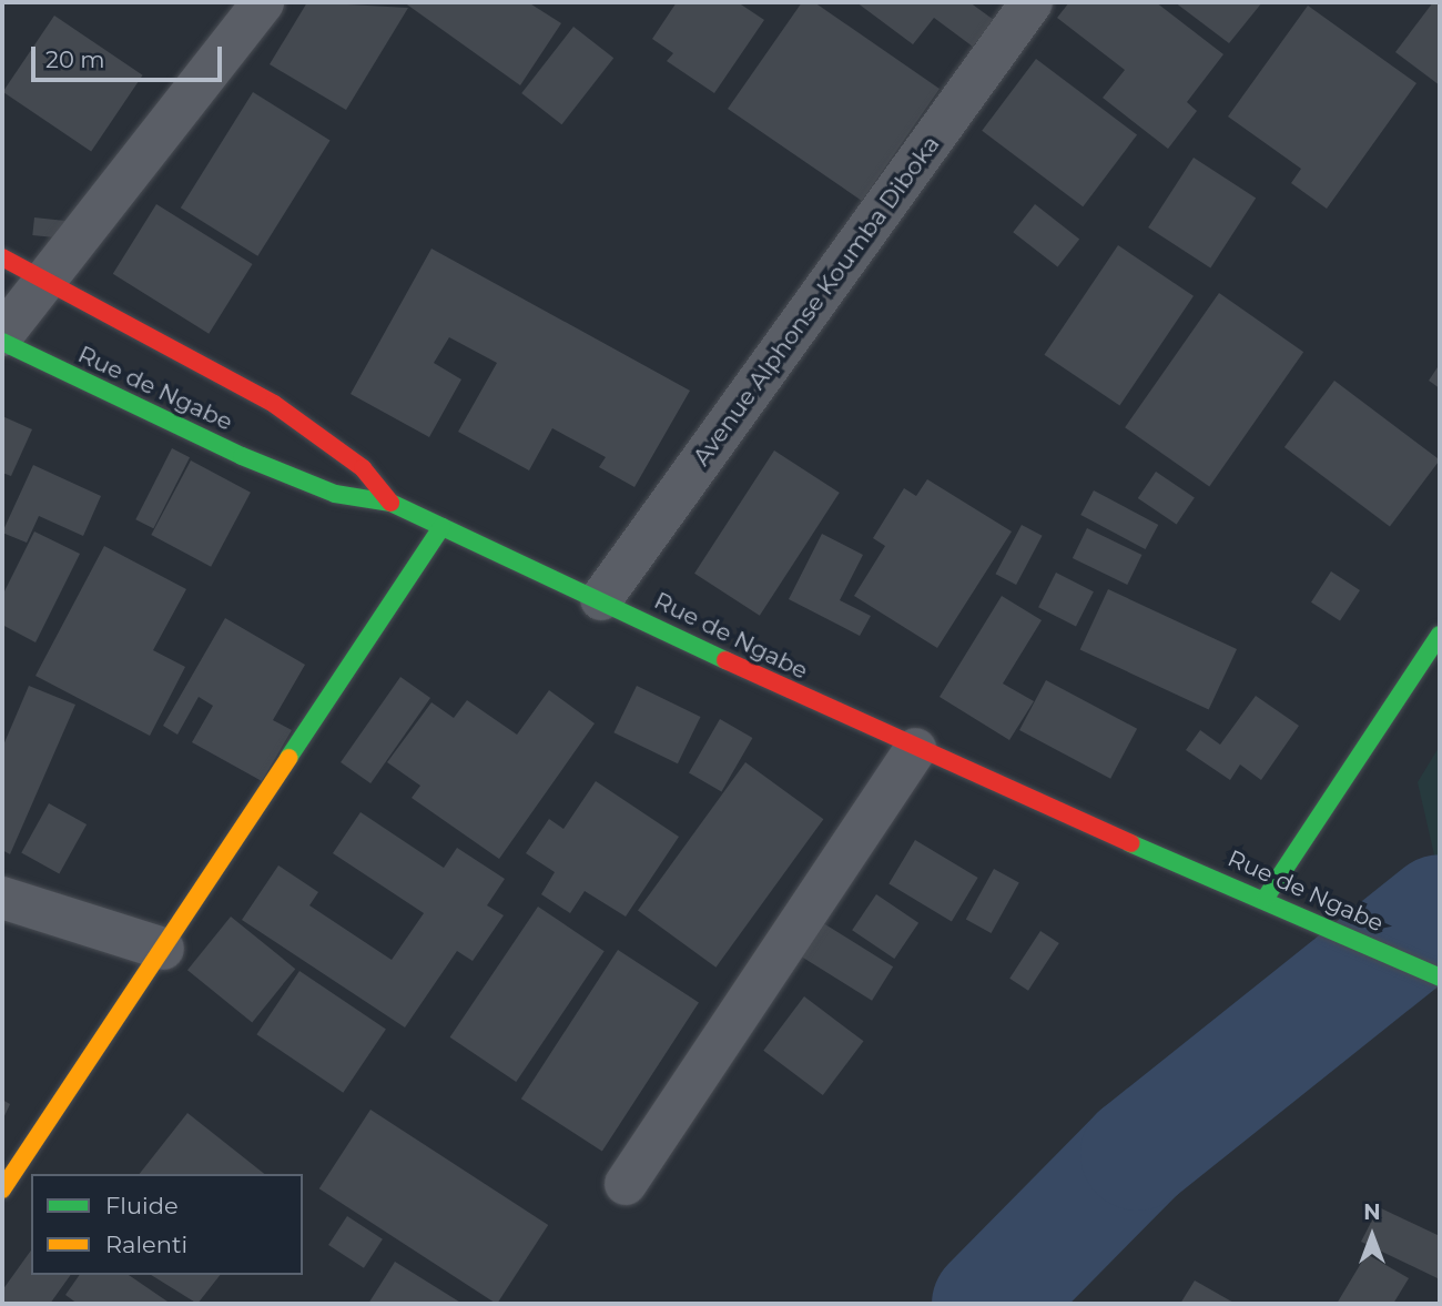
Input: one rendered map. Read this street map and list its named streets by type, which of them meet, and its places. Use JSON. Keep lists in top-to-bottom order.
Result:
{
  "streets": {
    "street": ["Avenue Alphonse Koumba Diboka", "Rue de Ngabe"]
  },
  "crossings": [
    ["Avenue Alphonse Koumba Diboka", "Rue de Ngabe"]
  ],
  "legend": ["Fluide", "Ralenti"],
  "scale_bar": "20 m",
  "north": "top"
}
